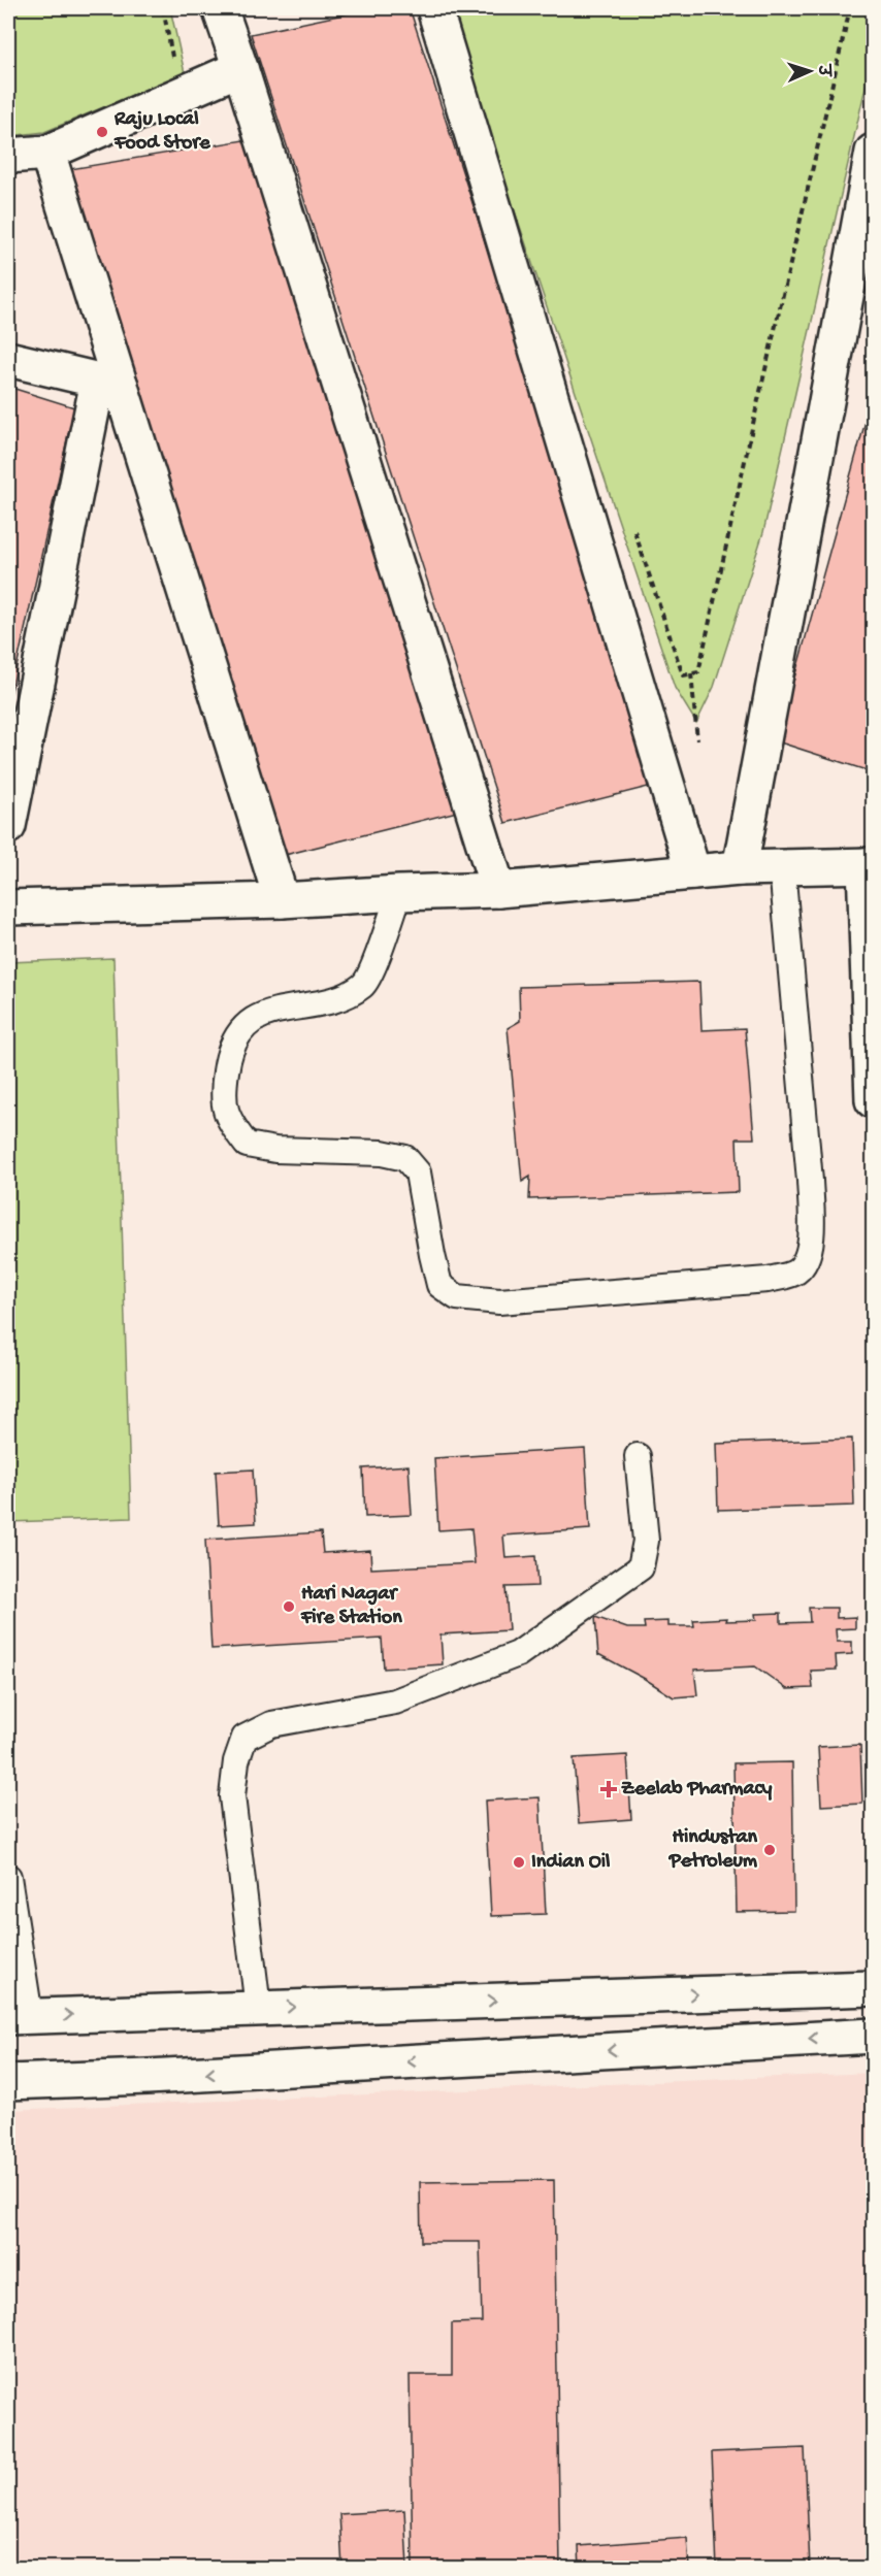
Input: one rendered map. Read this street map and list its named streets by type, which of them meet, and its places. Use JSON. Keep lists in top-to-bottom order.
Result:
{
  "places": {
    "other": [
      "Raju Local Food Store",
      "Hari Nagar Fire Station",
      "Hindustan Petroleum",
      "Indian Oil"
    ],
    "health": ["Zeelab Pharmacy"]
  },
  "north": "right"
}
